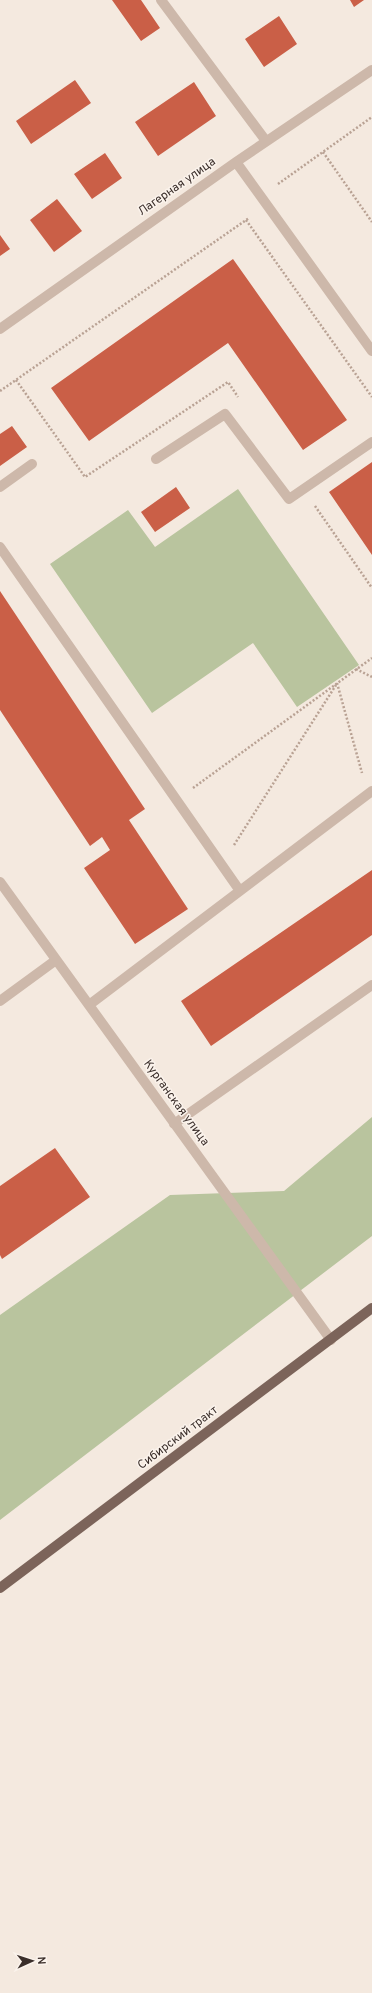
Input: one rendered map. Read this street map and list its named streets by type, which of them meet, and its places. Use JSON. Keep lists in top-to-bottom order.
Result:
{
  "streets": {
    "main road": ["Сибирский тракт"],
    "street": ["Лагерная улица", "Курганская улица"]
  },
  "crossings": [
    ["Курганская улица", "Сибирский тракт"]
  ],
  "north": "right"
}
